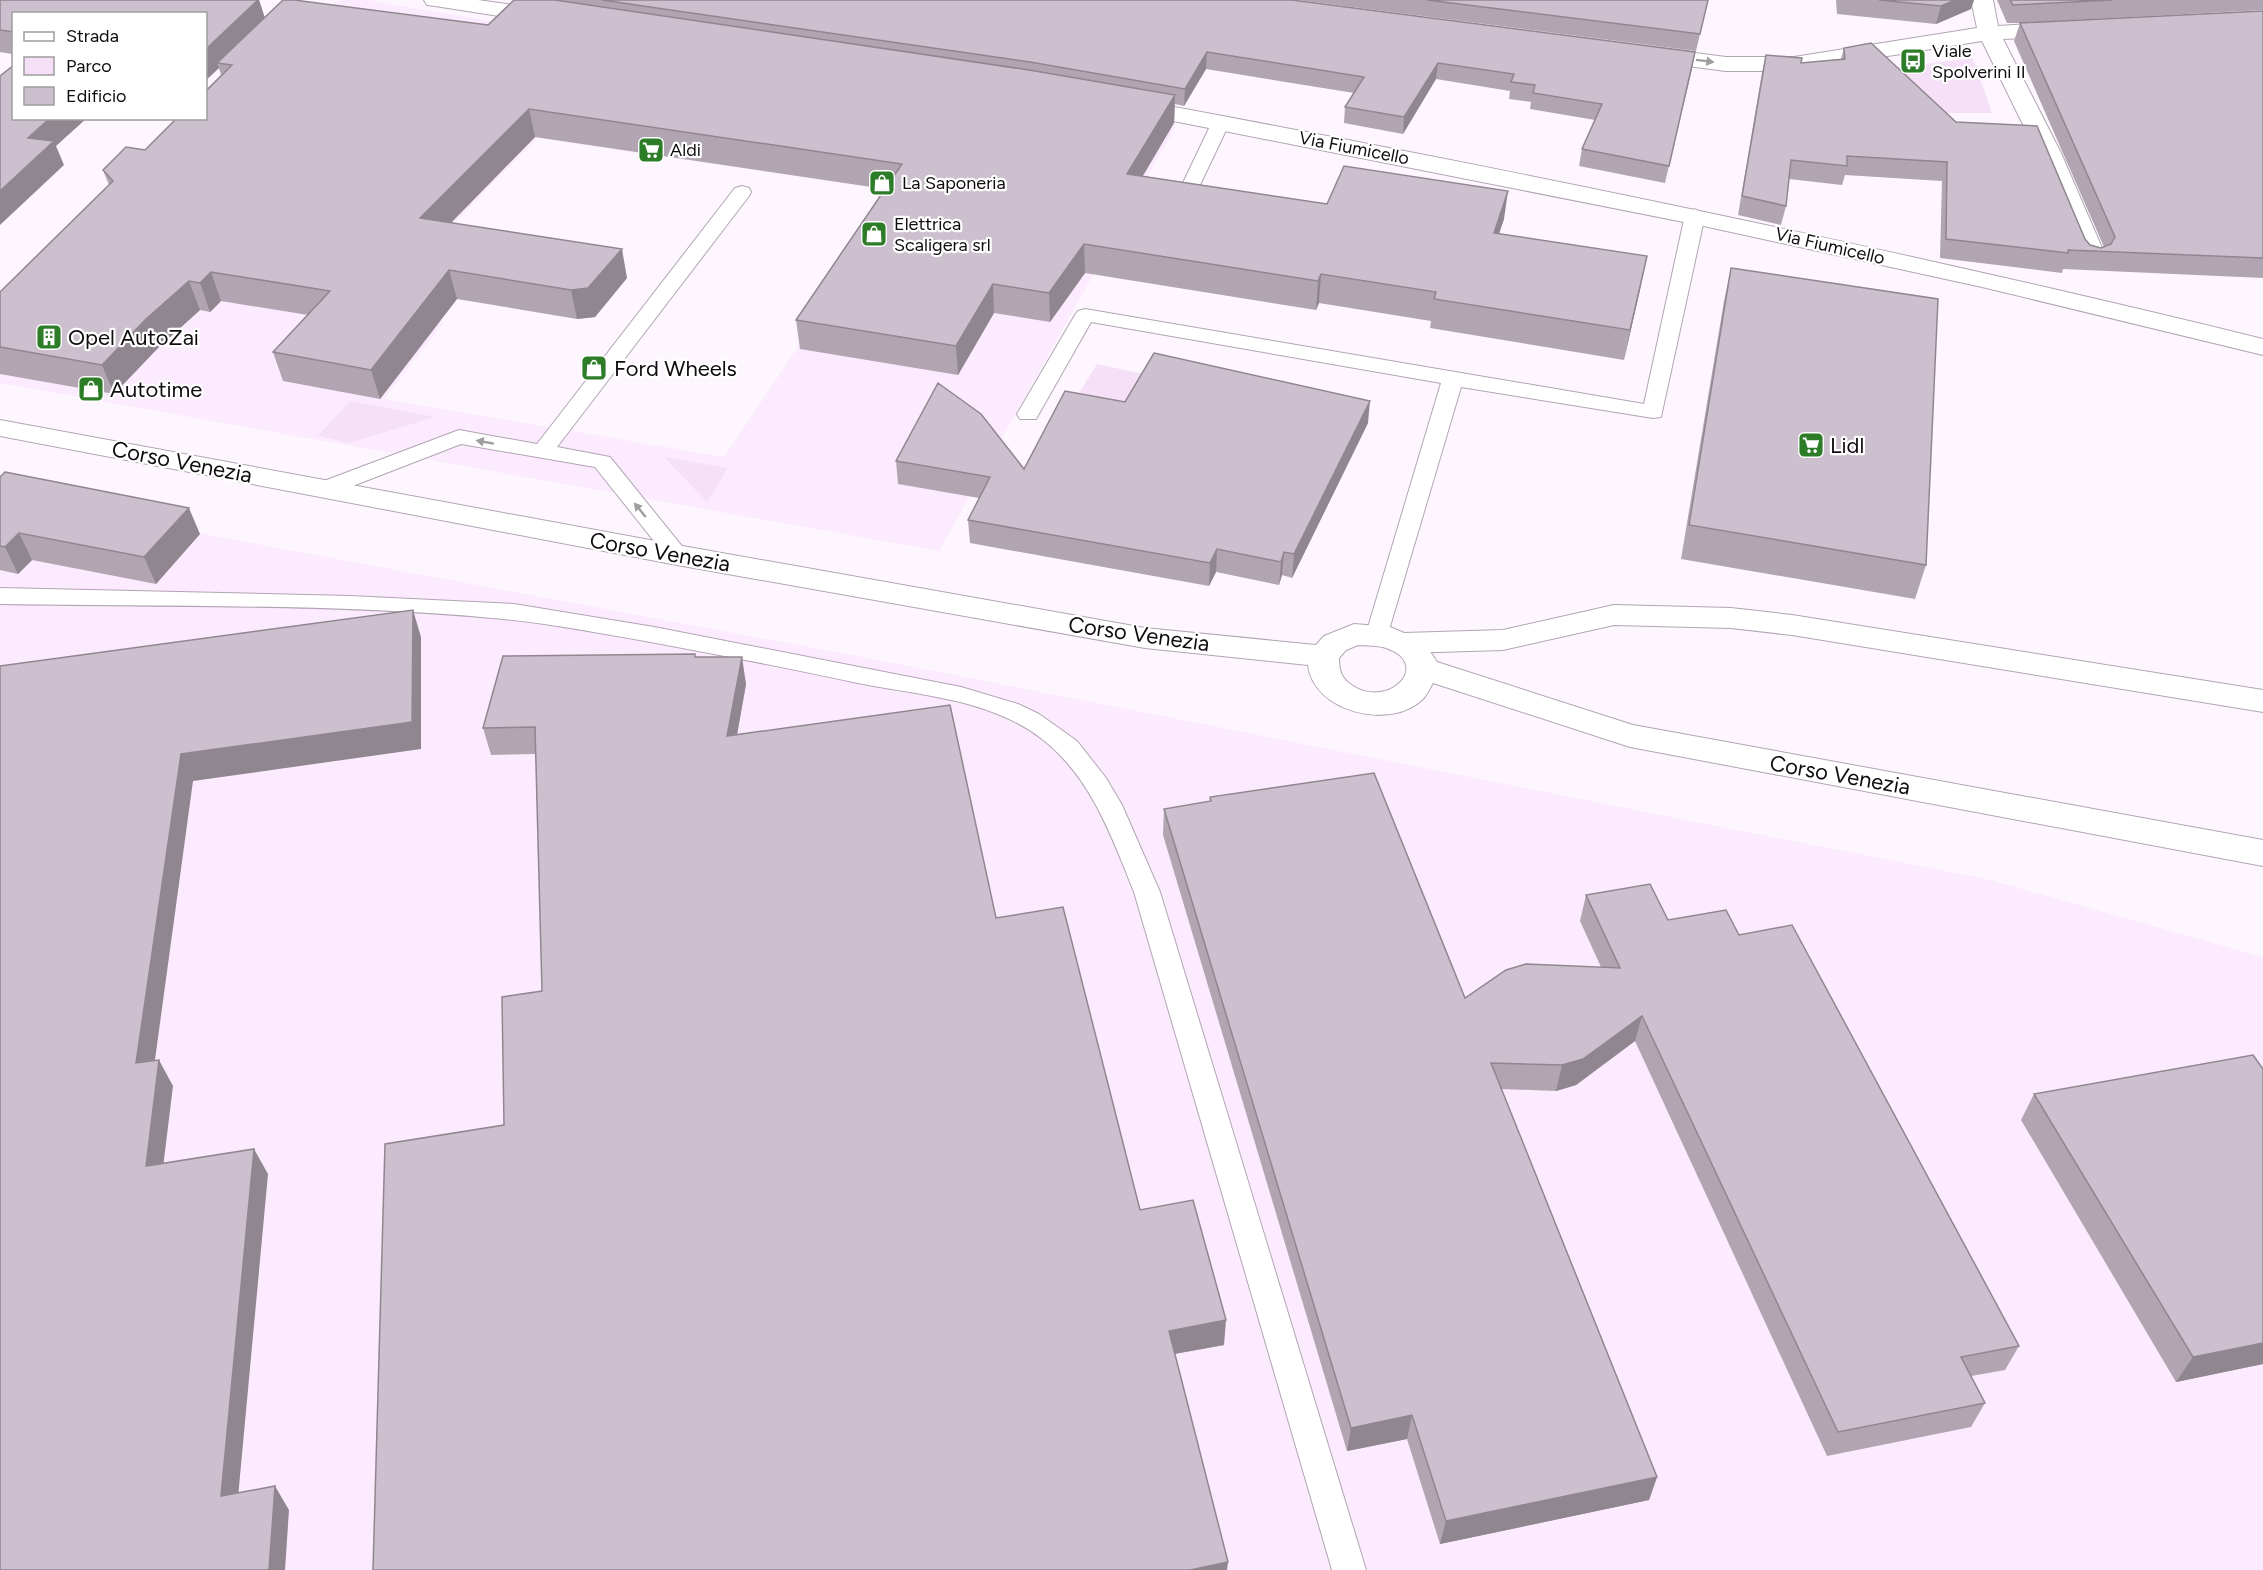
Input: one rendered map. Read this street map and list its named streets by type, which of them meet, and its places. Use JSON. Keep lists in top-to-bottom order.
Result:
{
  "streets": {
    "street": ["Via Fiumicello", "Corso Venezia"]
  },
  "places": {
    "bus stop": ["Viale Spolverini II"],
    "supermarket": ["Aldi", "Lidl"],
    "shop": [
      "La Saponeria",
      "Elettrica Scaligera srl",
      "Ford Wheels",
      "Autotime"
    ],
    "building": ["Opel AutoZai"]
  },
  "legend": ["Strada", "Parco", "Edificio"]
}
